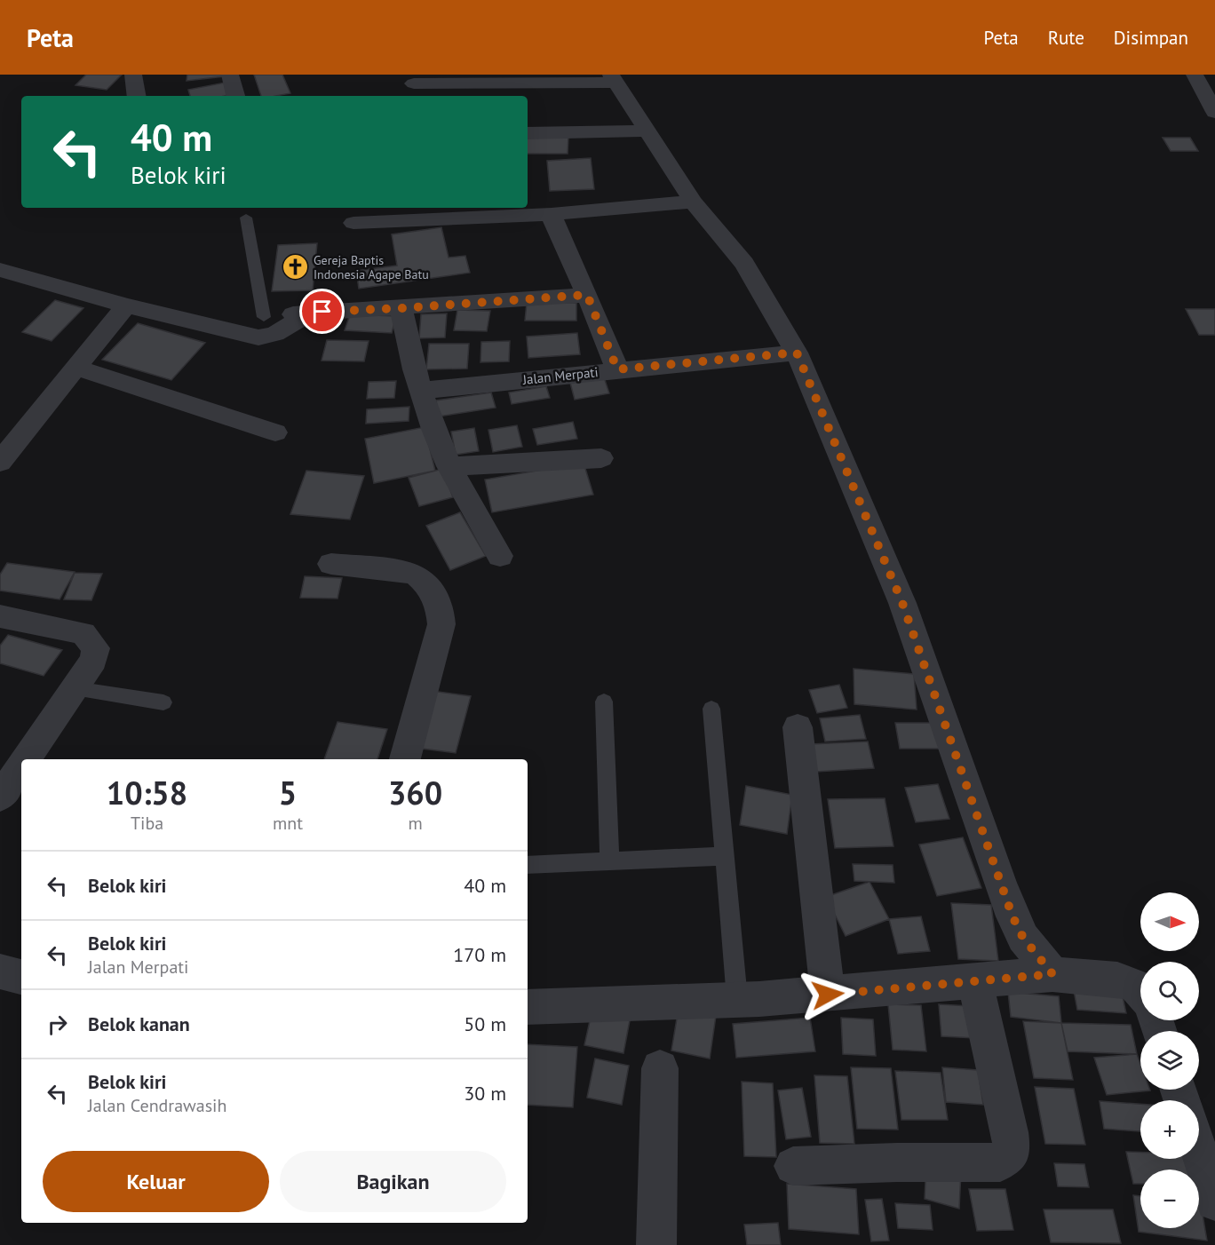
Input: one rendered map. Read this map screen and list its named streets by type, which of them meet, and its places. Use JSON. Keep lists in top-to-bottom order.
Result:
{
  "streets": {
    "street": ["Jalan Merpati"]
  },
  "places": {
    "church": ["Gereja Baptis Indonesia Agape Batu"]
  },
  "north": "right",
  "page": {
    "header": "Peta",
    "nav": ["Peta", "Rute", "Disimpan"],
    "turn": ["40 m", "Belok kiri"],
    "eta": [
      "10:58",
      "Tiba",
      "5",
      "mnt",
      "360",
      "m"
    ],
    "list": [
      {
        "name": "Belok kiri",
        "value": "40 m"
      },
      {
        "name": "Belok kiri",
        "note": "Jalan Merpati",
        "value": "170 m"
      },
      {
        "name": "Belok kanan",
        "value": "50 m"
      },
      {
        "name": "Belok kiri",
        "note": "Jalan Cendrawasih",
        "value": "30 m"
      }
    ],
    "map_buttons": ["+", "−"],
    "buttons": ["Keluar", "Bagikan"]
  }
}
